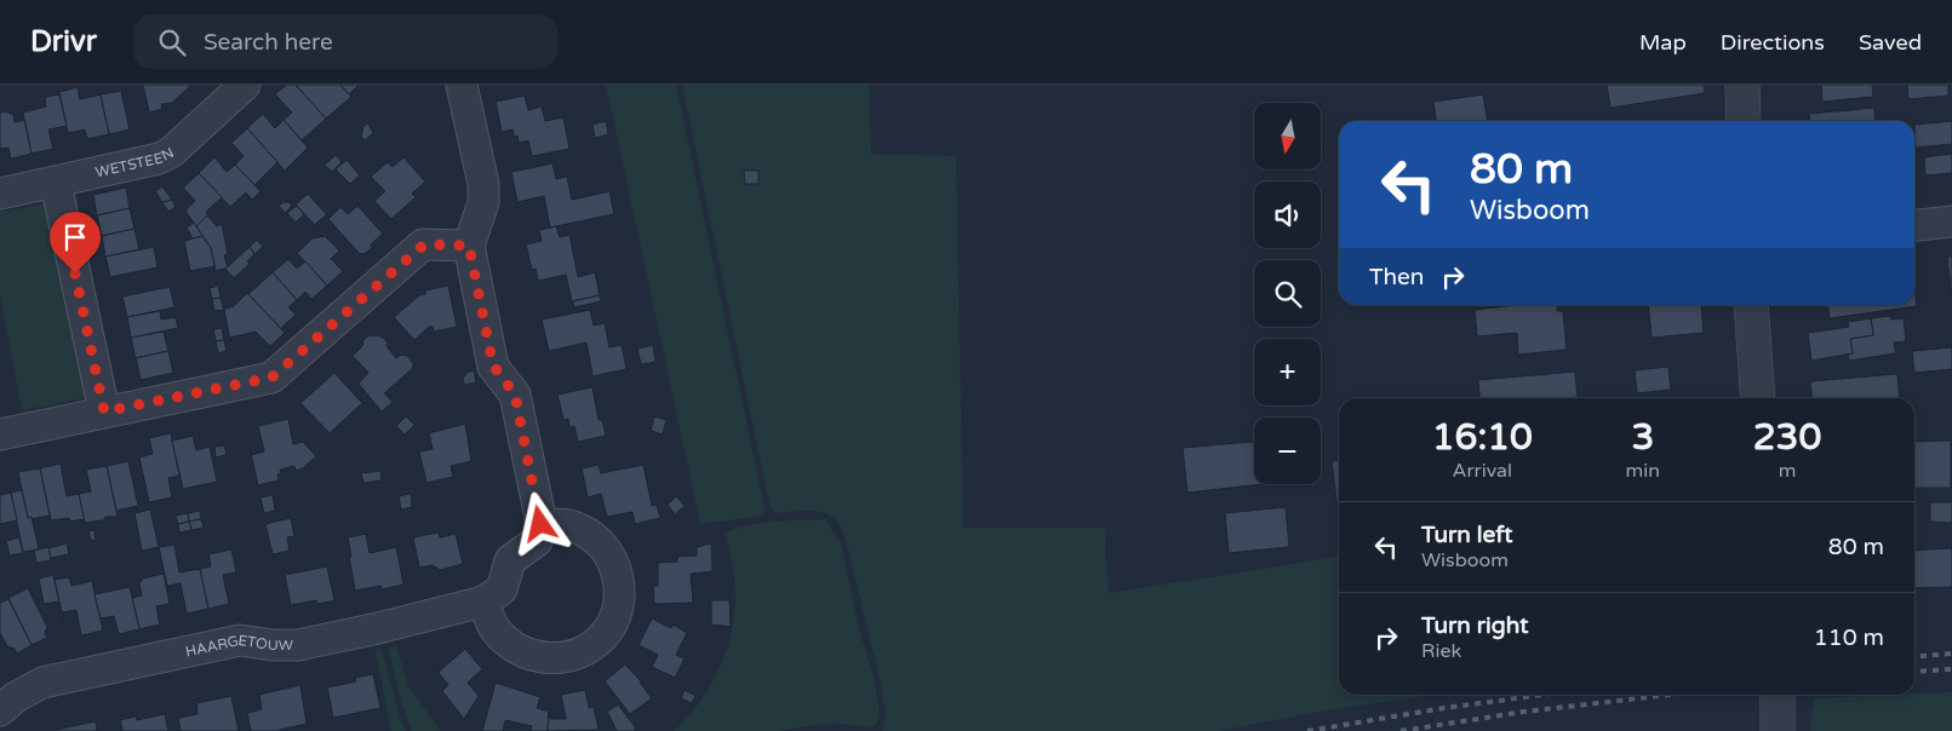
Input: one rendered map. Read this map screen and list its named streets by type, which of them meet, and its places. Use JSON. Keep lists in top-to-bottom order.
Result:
{
  "streets": {
    "street": ["WETSTEEN", "HAARGETOUW"]
  },
  "north": "bottom",
  "page": {
    "header": "Drivr",
    "search": "Search here",
    "nav": ["Map", "Directions", "Saved"],
    "map_buttons": ["+", "−"],
    "turn": ["80 m", "Wisboom"],
    "then": "Then",
    "eta": [
      "16:10",
      "Arrival",
      "3",
      "min",
      "230",
      "m"
    ],
    "list": [
      {
        "name": "Turn left",
        "note": "Wisboom",
        "value": "80 m"
      },
      {
        "name": "Turn right",
        "note": "Riek",
        "value": "110 m"
      }
    ]
  }
}
